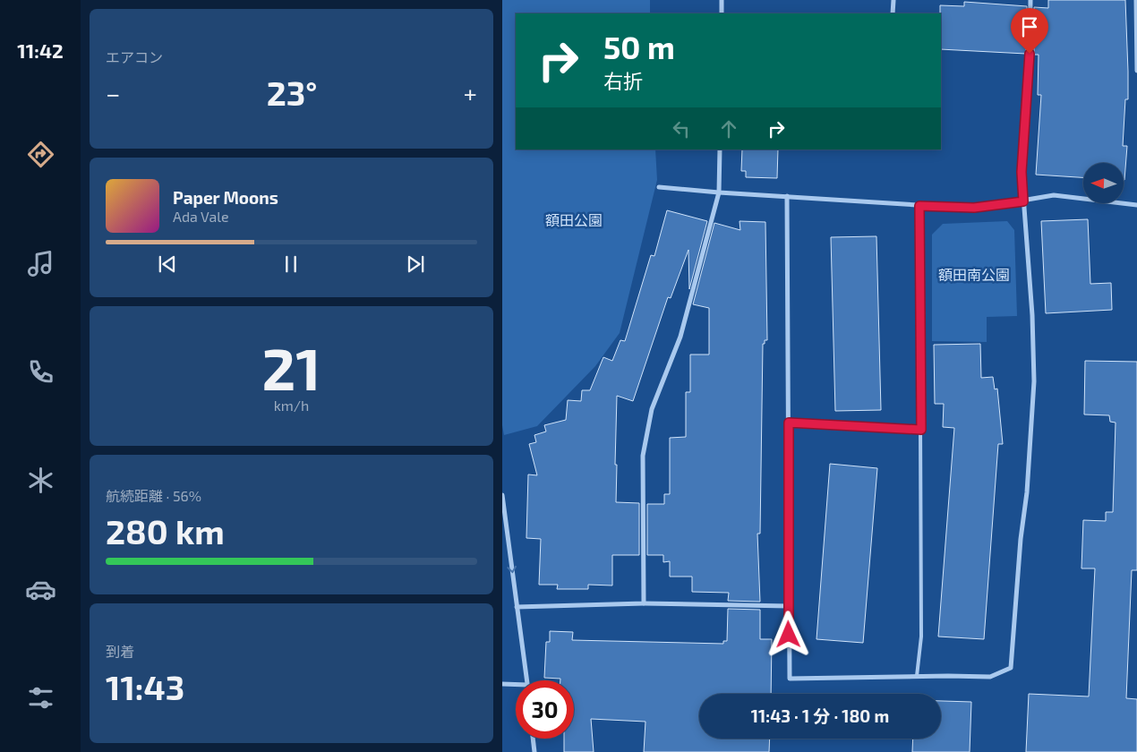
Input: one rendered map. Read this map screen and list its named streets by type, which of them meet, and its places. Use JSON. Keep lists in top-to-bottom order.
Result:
{
  "parks": ["額田公園", "額田南公園"],
  "north": "left",
  "page": {
    "tabs": "11:42",
    "tile": [
      "エアコン",
      ["21", "km/h"],
      ["航続距離 · 56%", "280 km"],
      ["到着", "11:43"]
    ],
    "turn": ["50 m", "右折"],
    "heat": ["−", "23°", "+"],
    "song": ["Paper Moons", "Ada Vale"],
    "limit": "30",
    "trip": "11:43 · 1 分 · 180 m"
  }
}
